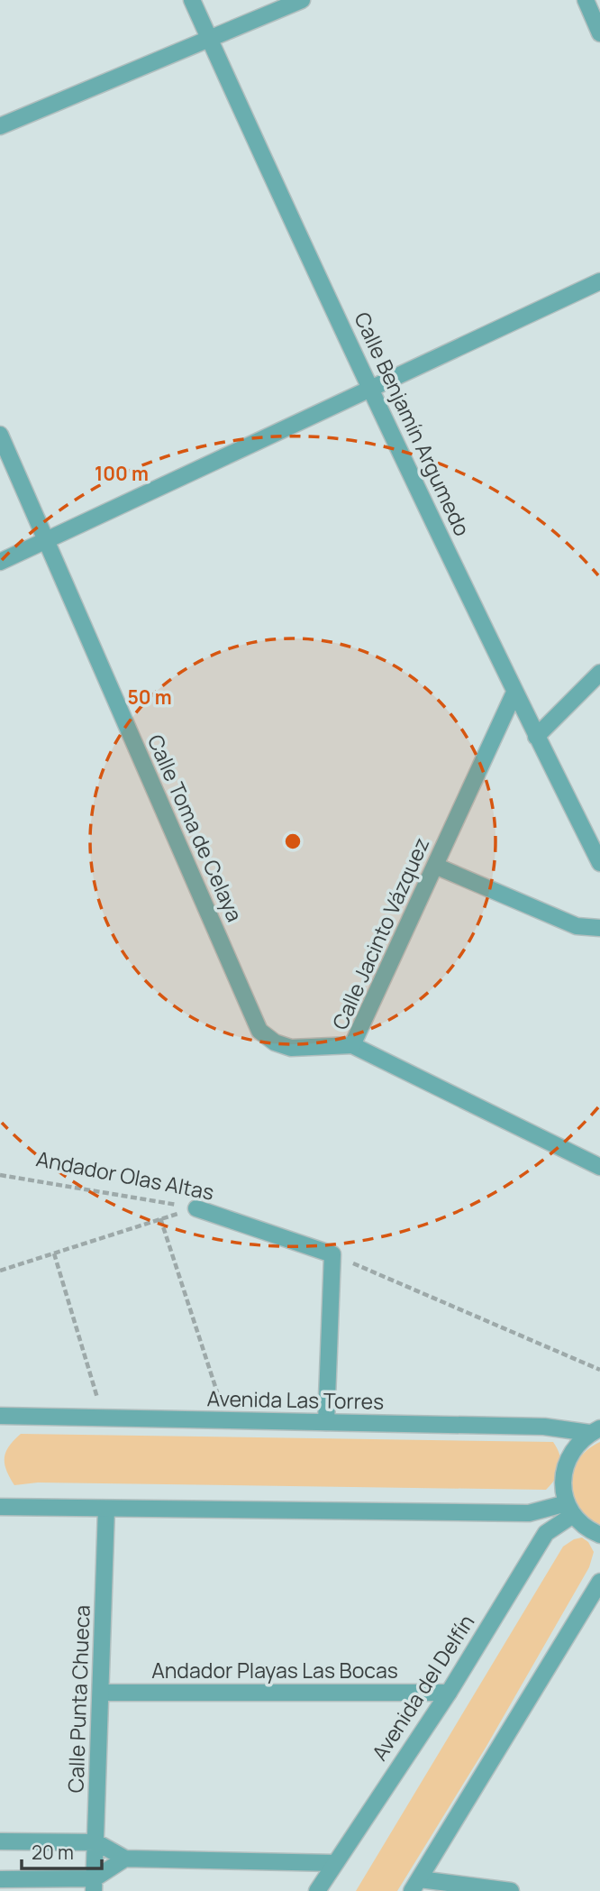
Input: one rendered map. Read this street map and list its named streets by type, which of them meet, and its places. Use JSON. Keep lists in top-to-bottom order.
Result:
{
  "streets": {
    "street": [
      "Calle Benjamín Argumedo",
      "Calle Toma de Celaya",
      "Calle Jacinto Vázquez",
      "Andador Olas Altas",
      "Avenida Las Torres",
      "Andador Playas Las Bocas",
      "Avenida del Delfín",
      "Calle Punta Chueca"
    ]
  },
  "crossings": [
    ["Calle Benjamín Argumedo", "Calle Jacinto Vázquez"],
    ["Calle Toma de Celaya", "Calle Jacinto Vázquez"],
    ["Andador Playas Las Bocas", "Avenida del Delfín"],
    ["Andador Playas Las Bocas", "Calle Punta Chueca"]
  ],
  "scale_bar": "20 m",
  "rings": ["100 m", "50 m"]
}
